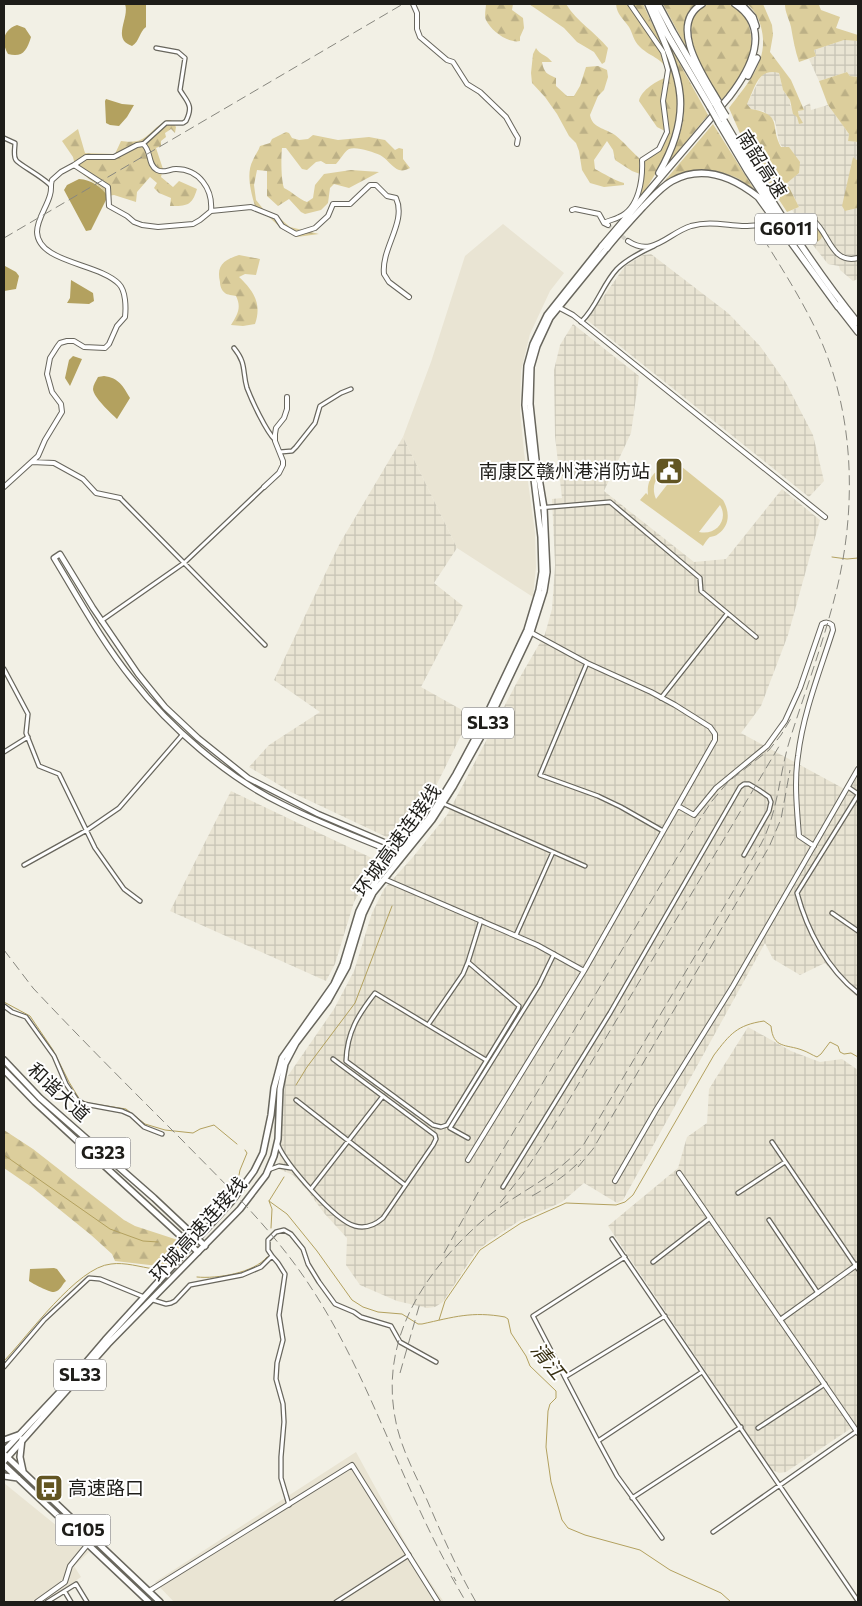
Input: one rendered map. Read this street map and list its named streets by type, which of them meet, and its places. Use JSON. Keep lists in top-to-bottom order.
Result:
{
  "streets": {
    "highway": ["南韶高速", "G6011"],
    "main road": [
      "SL33",
      "环城高速连接线",
      "和谐大道",
      "G323",
      "G105"
    ]
  },
  "crossings": [
    ["环城高速连接线", "和谐大道"],
    ["环城高速连接线", "G105"]
  ],
  "water": ["清江"],
  "places": {
    "public building": ["南康区赣州港消防站"],
    "bus stop": ["高速路口"]
  }
}
